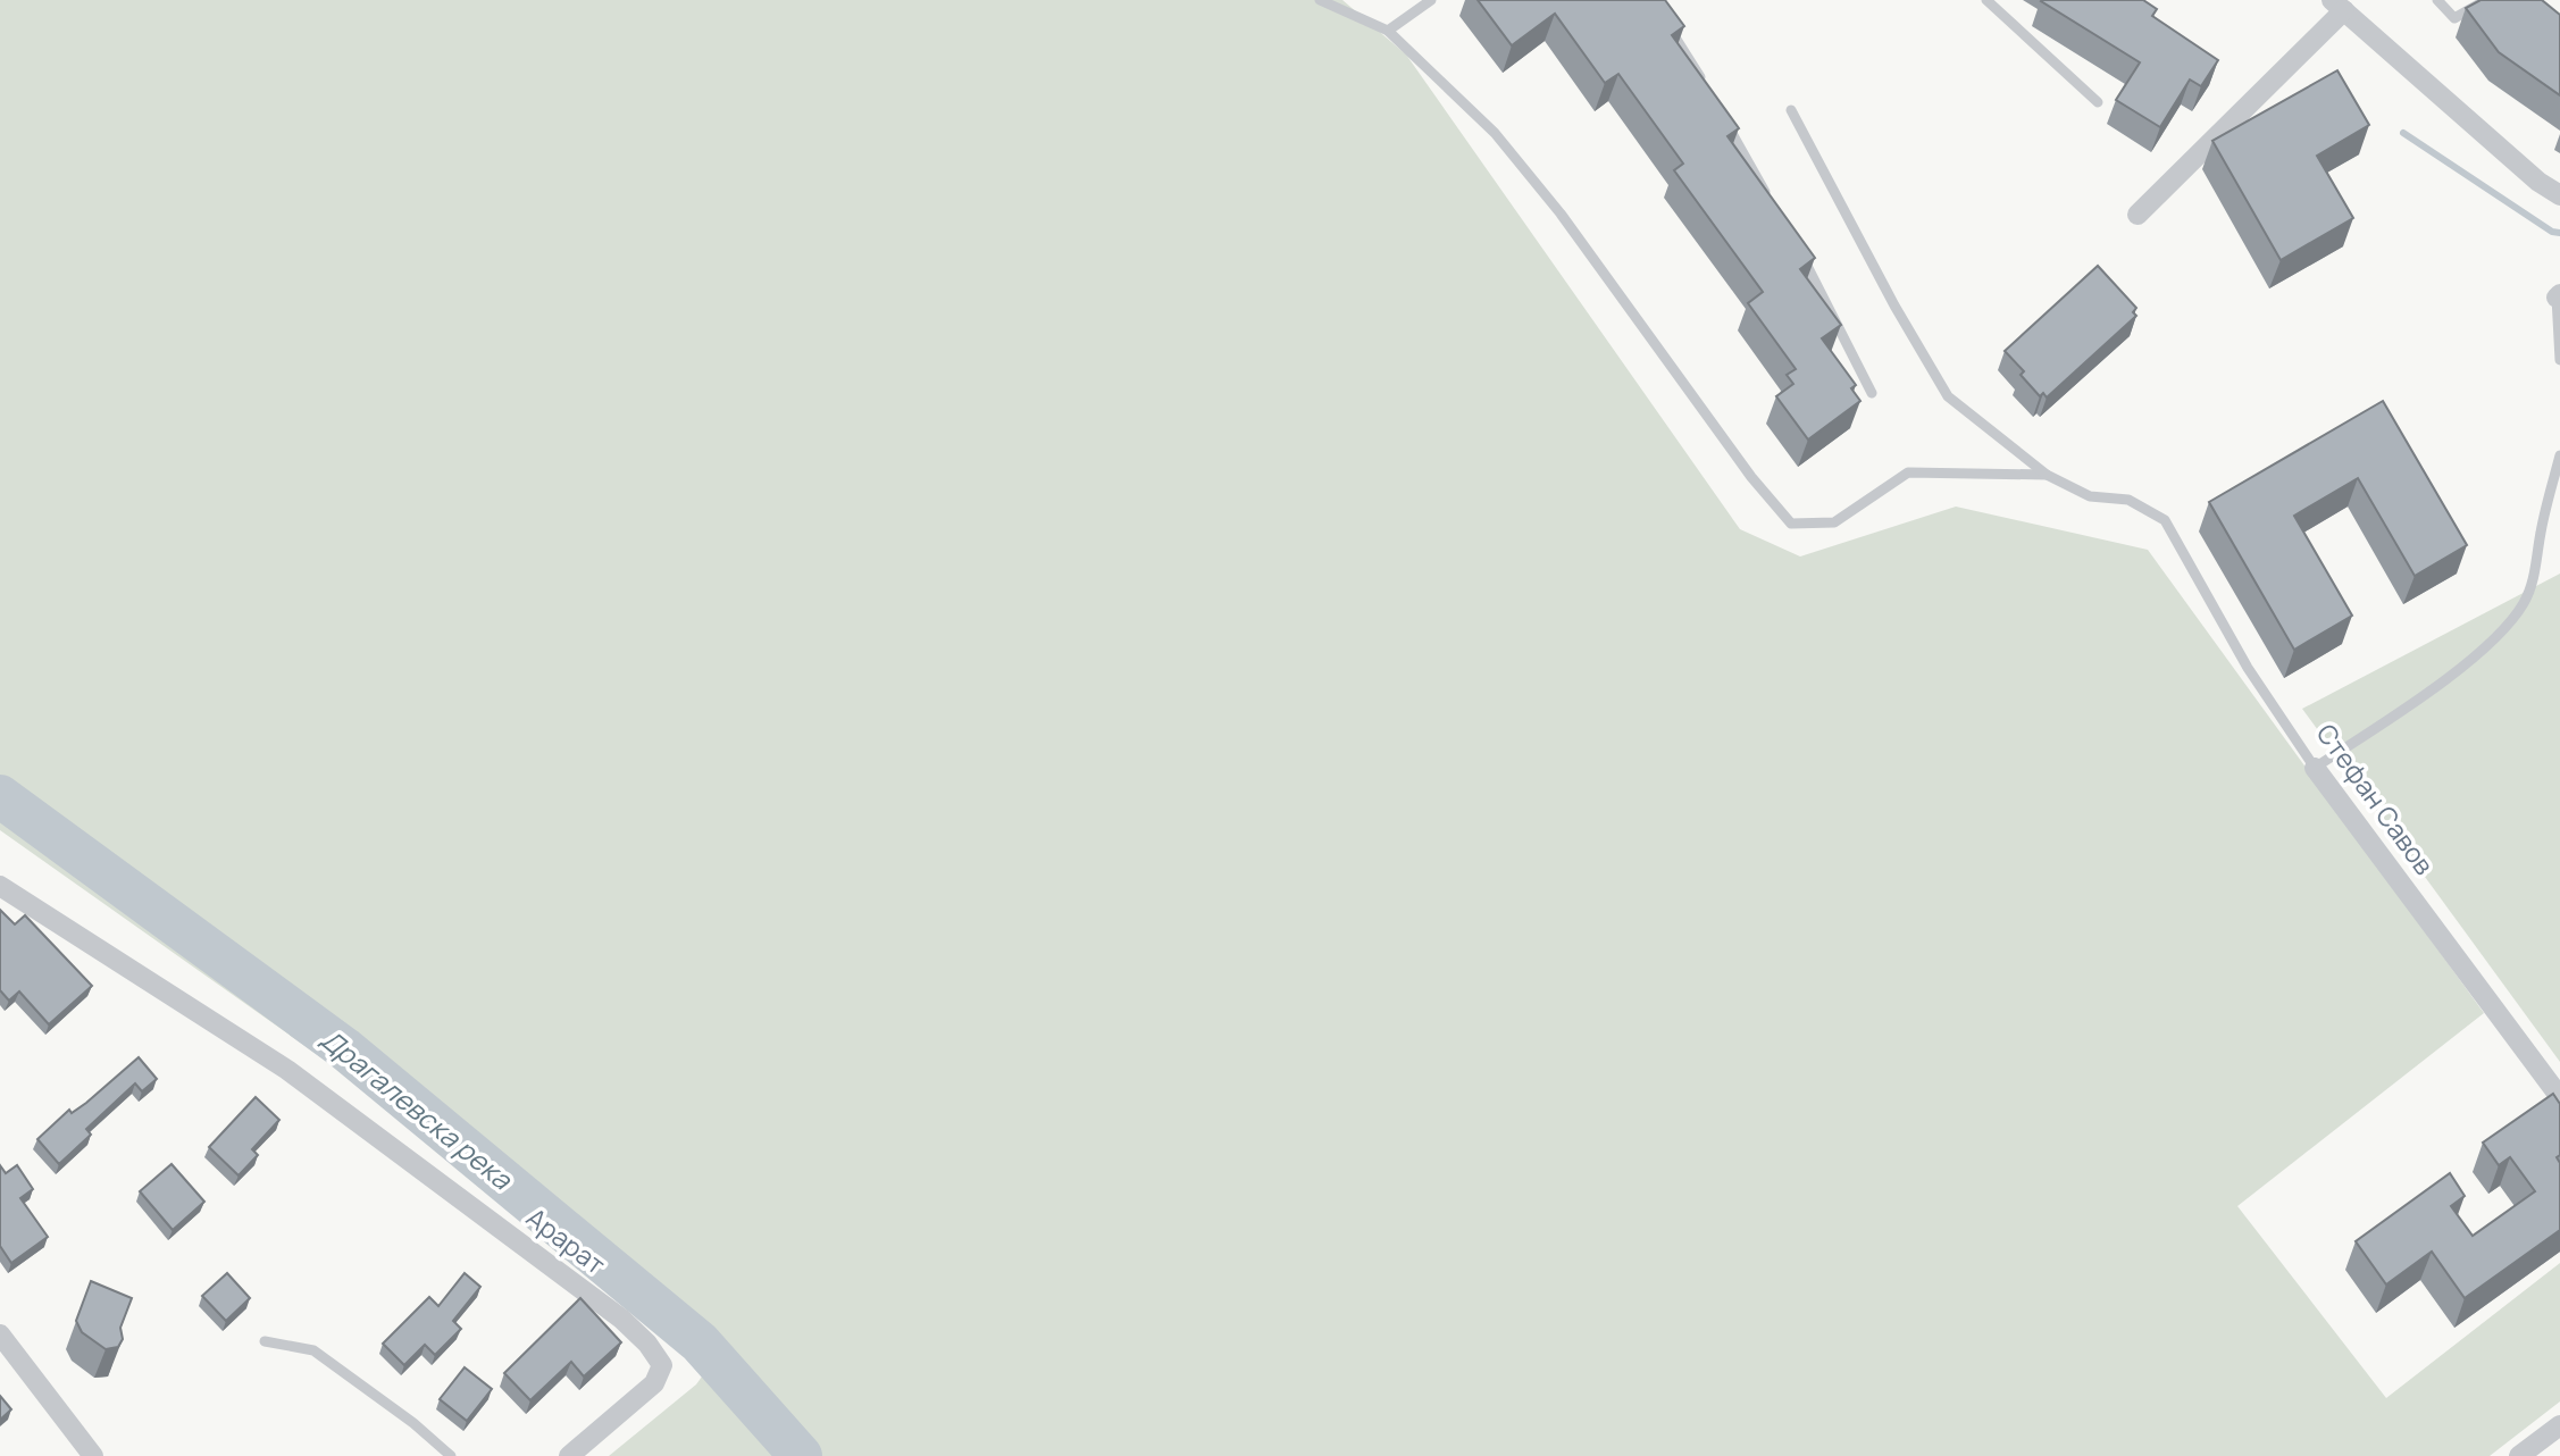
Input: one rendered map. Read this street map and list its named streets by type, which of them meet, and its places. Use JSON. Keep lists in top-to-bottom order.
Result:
{
  "streets": {
    "street": ["Стефан Савов", "Арарат"]
  },
  "water": ["Драгалевска река"]
}
